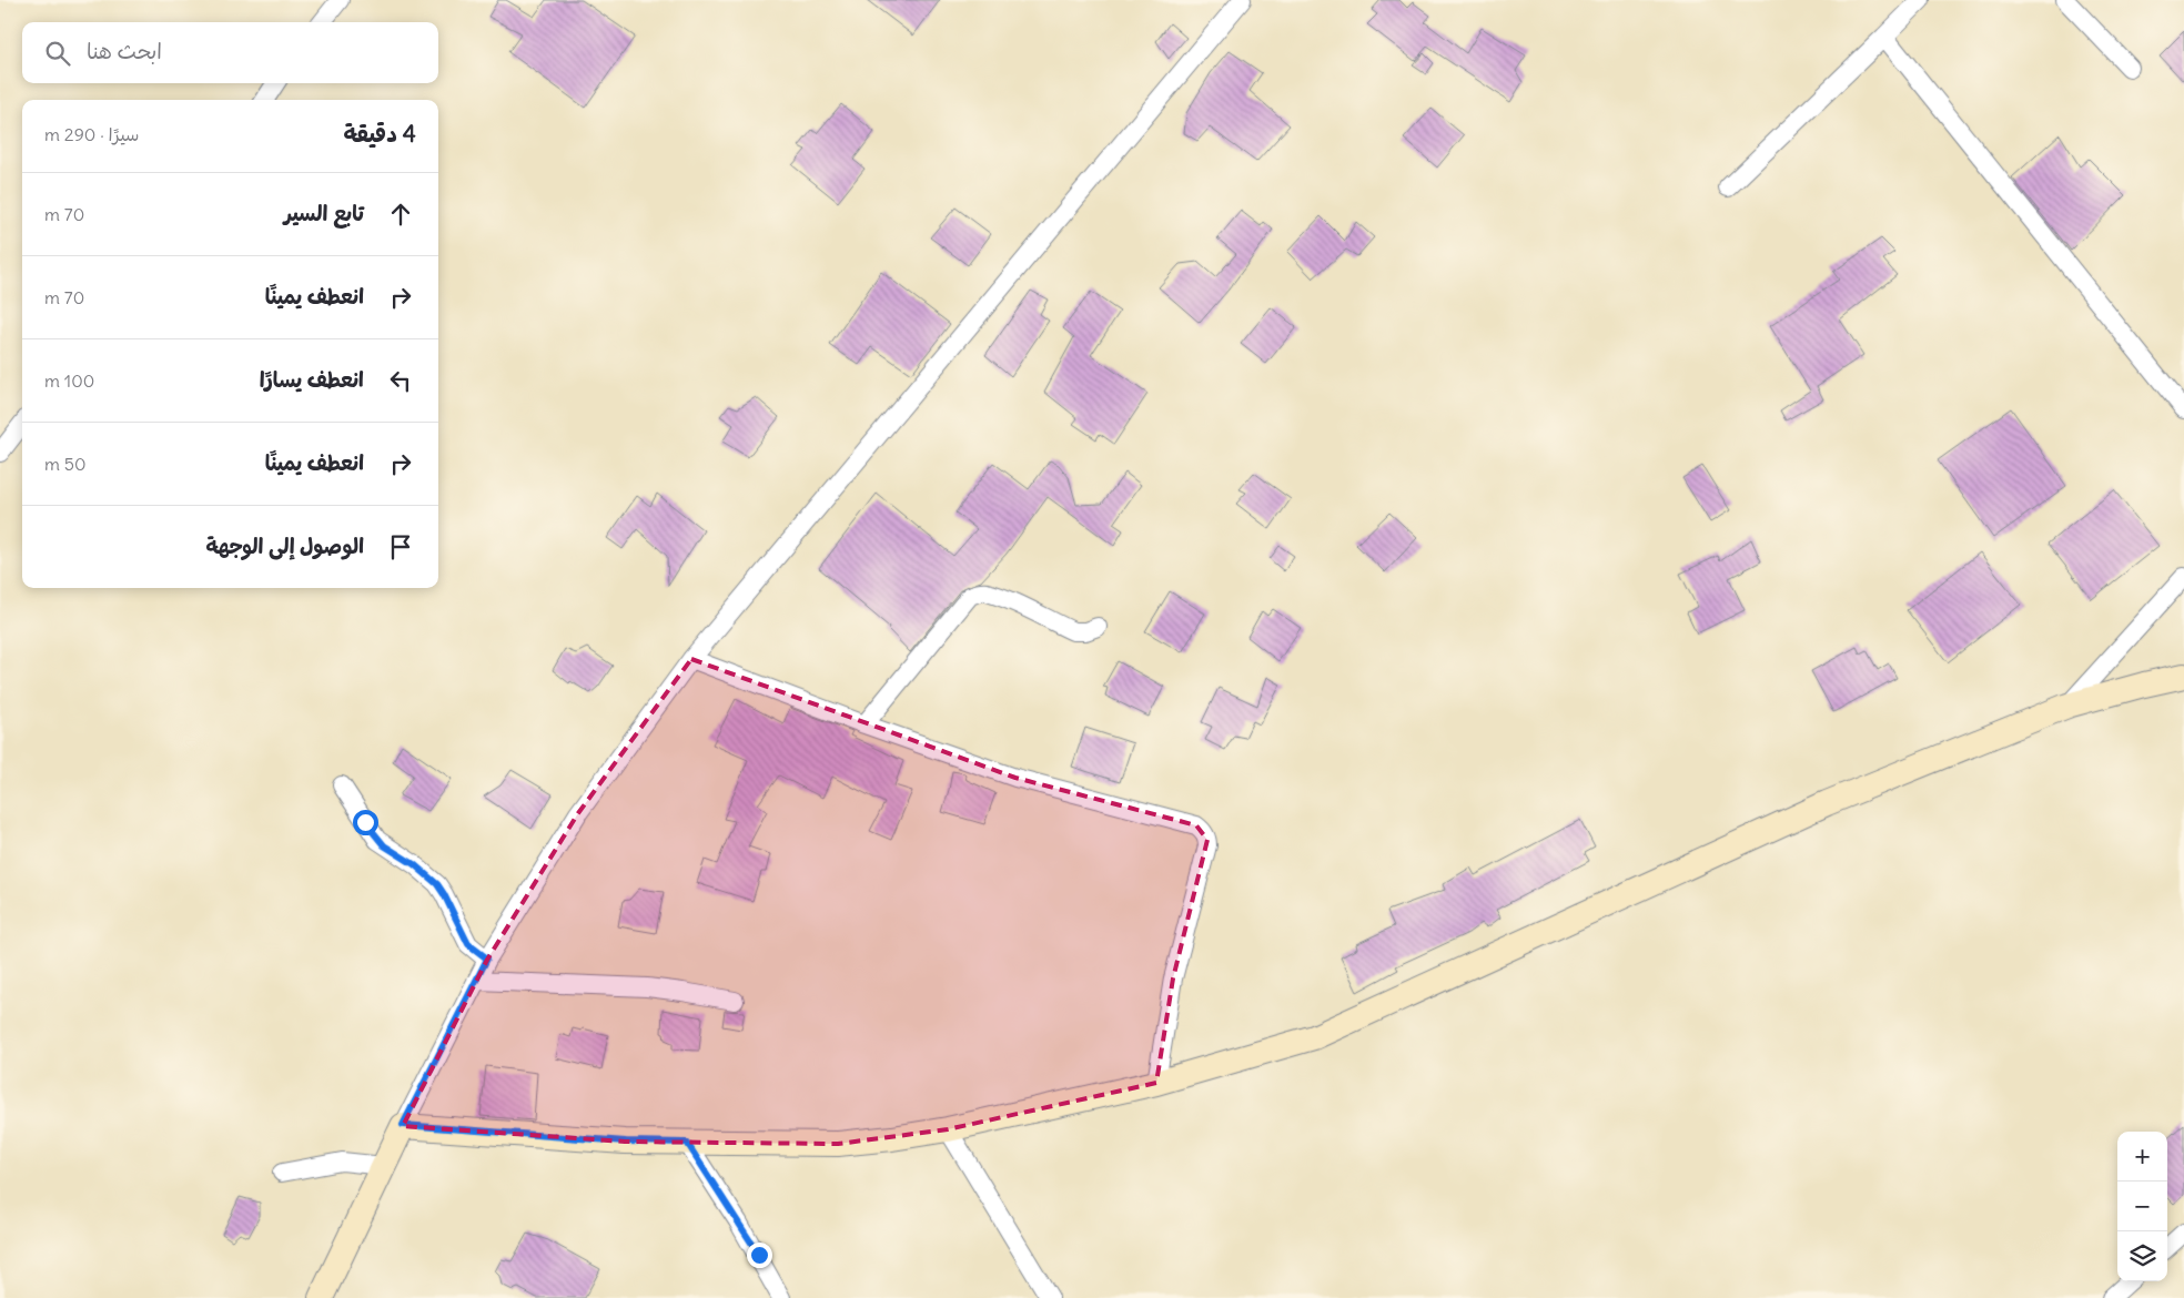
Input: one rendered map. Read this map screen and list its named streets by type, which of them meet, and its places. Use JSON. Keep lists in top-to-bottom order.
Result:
{
  "page": {
    "search": "ابحث هنا",
    "heading": ["4 دقيقة", "سيرًا · 290 m"],
    "list": [
      ["تابع السير", "70 m"],
      ["انعطف يمينًا", "70 m"],
      ["انعطف يسارًا", "100 m"],
      ["انعطف يمينًا", "50 m"],
      "الوصول إلى الوجهة"
    ],
    "map_buttons": ["+", "−"]
  }
}
